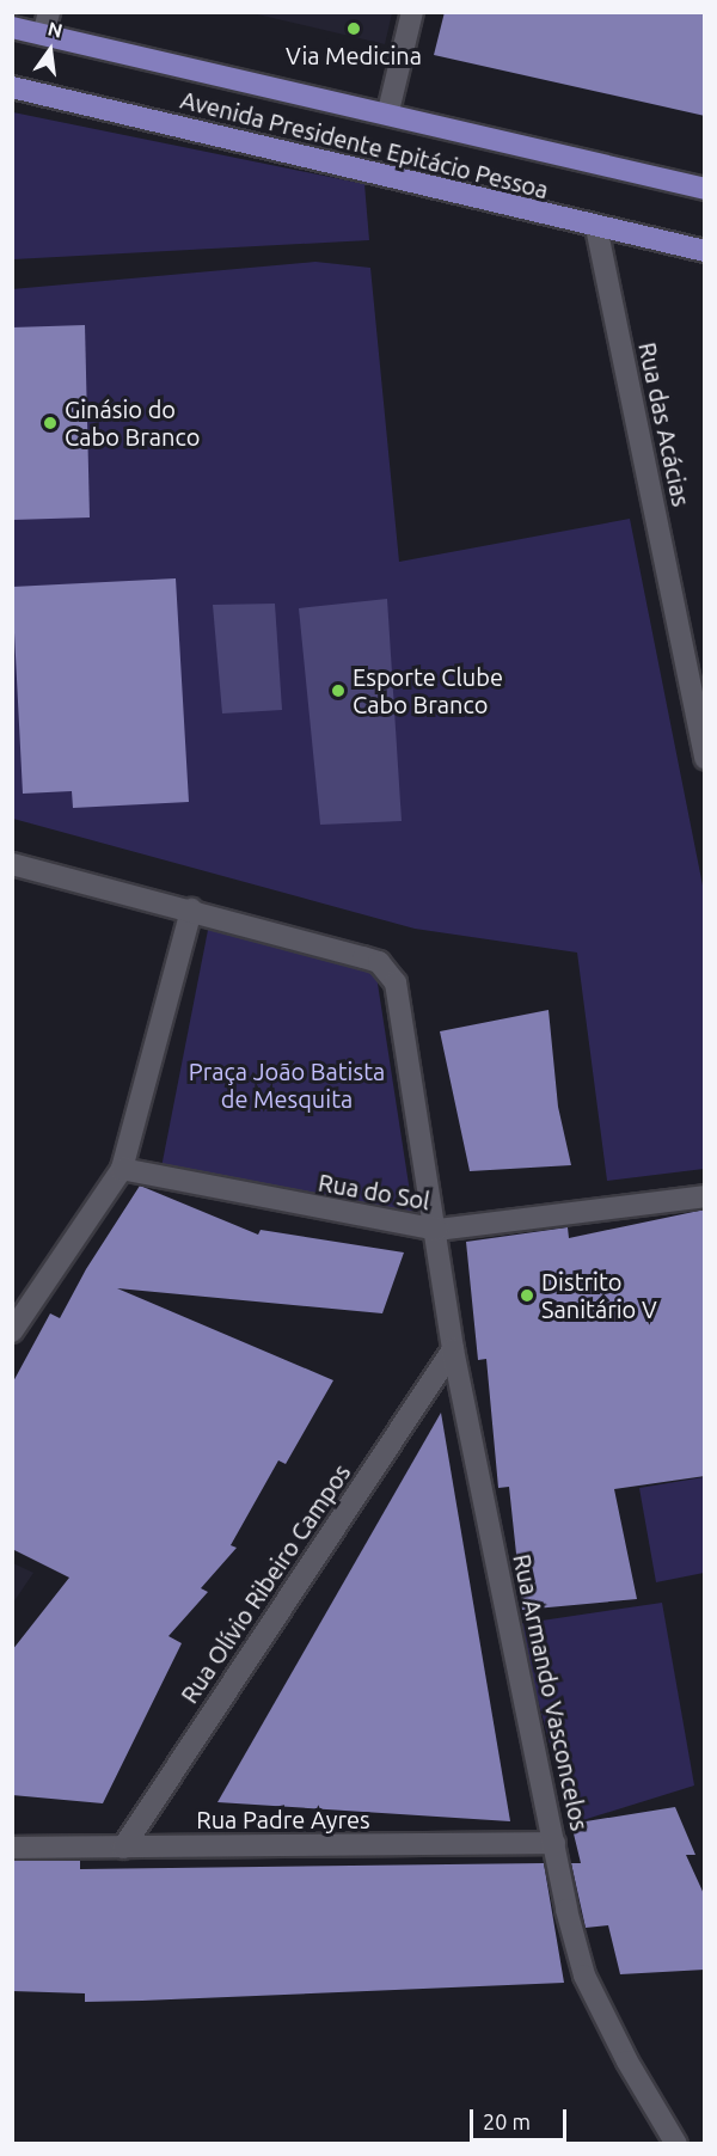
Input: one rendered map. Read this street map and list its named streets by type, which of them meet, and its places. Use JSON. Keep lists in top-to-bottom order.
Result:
{
  "streets": {
    "main road": ["Avenida Presidente Epitácio Pessoa"],
    "street": [
      "Rua das Acácias",
      "Rua do Sol",
      "Rua Olívio Ribeiro Campos",
      "Rua Armando Vasconcelos",
      "Rua Padre Ayres"
    ]
  },
  "crossings": [
    ["Avenida Presidente Epitácio Pessoa", "Rua das Acácias"],
    ["Rua do Sol", "Rua Armando Vasconcelos"],
    ["Rua Olívio Ribeiro Campos", "Rua Armando Vasconcelos"],
    ["Rua Olívio Ribeiro Campos", "Rua Padre Ayres"],
    ["Rua Armando Vasconcelos", "Rua Padre Ayres"]
  ],
  "parks": ["Praça João Batista de Mesquita"],
  "places": [
    "Via Medicina",
    "Ginásio do Cabo Branco",
    "Esporte Clube Cabo Branco",
    "Distrito Sanitário V"
  ],
  "scale_bar": "20 m",
  "north": "top"
}
